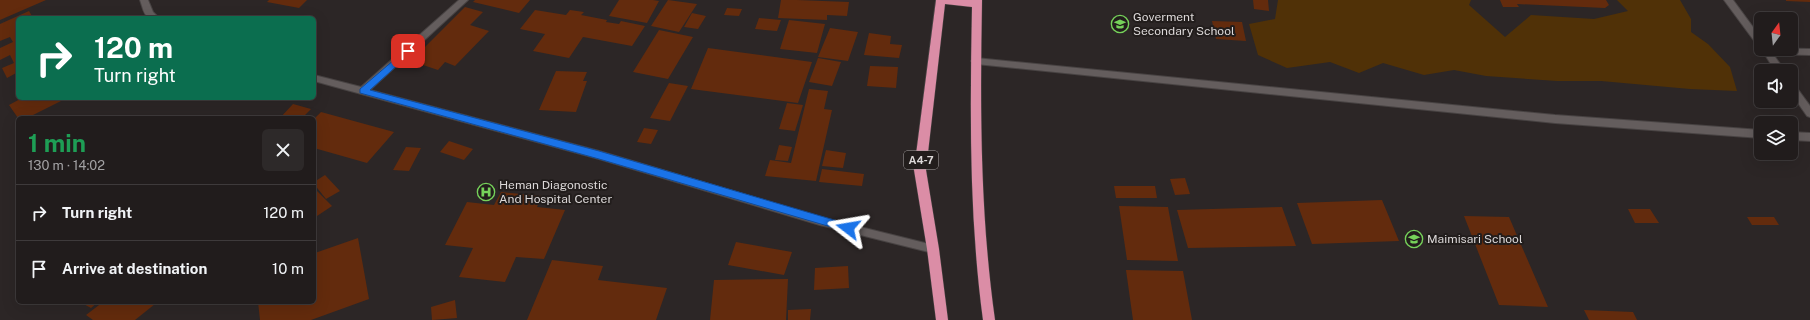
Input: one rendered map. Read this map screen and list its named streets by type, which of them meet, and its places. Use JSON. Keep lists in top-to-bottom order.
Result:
{
  "streets": {
    "highway": ["A4-7"]
  },
  "places": {
    "school or university": ["Goverment Secondary School", "Maimisari School"],
    "hospital": ["Heman Diagonostic And Hospital Center"]
  },
  "north": "top",
  "page": {
    "turn": ["120 m", "Turn right"],
    "heading": ["1 min", "130 m · 14:02"],
    "list": [
      {
        "name": "Turn right",
        "value": "120 m"
      },
      {
        "name": "Arrive at destination",
        "value": "10 m"
      }
    ]
  }
}
